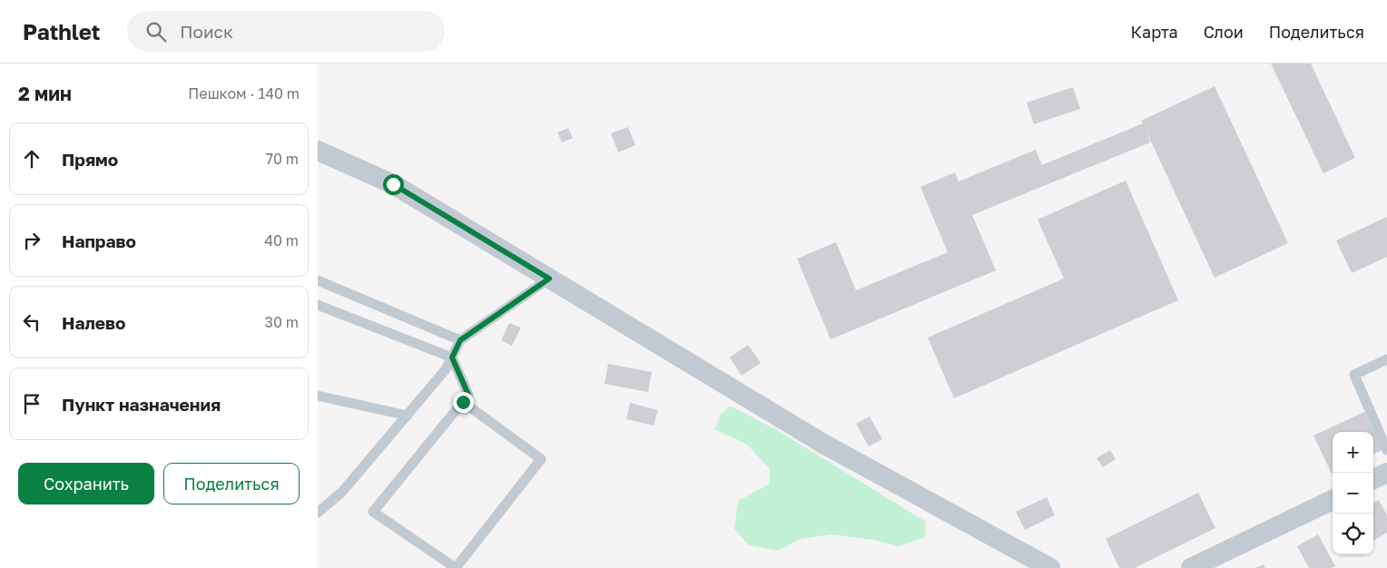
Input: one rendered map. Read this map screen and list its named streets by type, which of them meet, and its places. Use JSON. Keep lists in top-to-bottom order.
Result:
{
  "page": {
    "header": "Pathlet",
    "search": "Поиск",
    "nav": ["Карта", "Слои", "Поделиться"],
    "heading": ["2 мин", "Пешком · 140 m"],
    "list": [
      ["Прямо", "70 m"],
      ["Направо", "40 m"],
      ["Налево", "30 m"],
      "Пункт назначения"
    ],
    "map_buttons": ["+", "−"],
    "buttons": ["Сохранить", "Поделиться"]
  }
}
